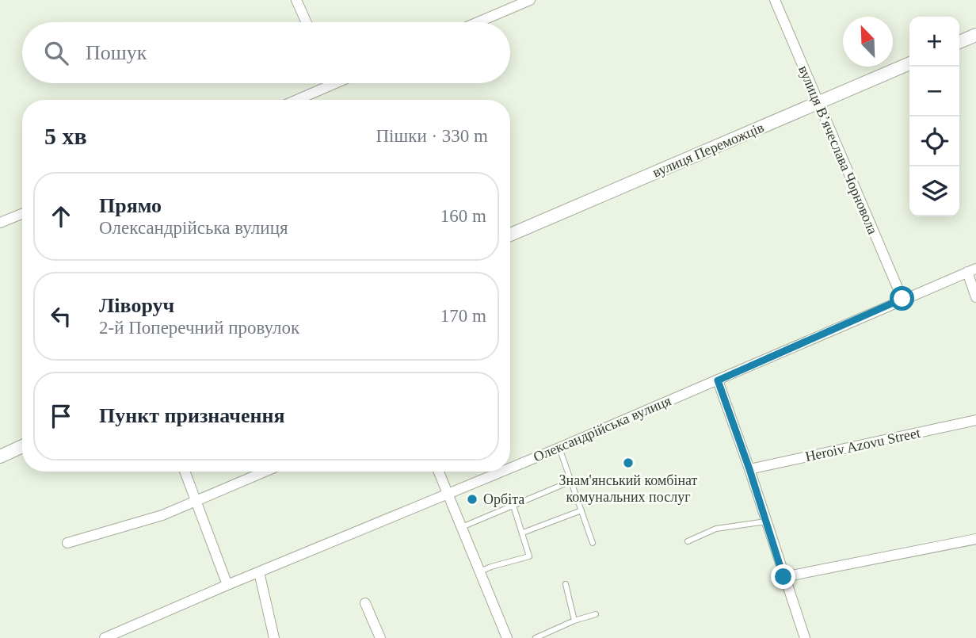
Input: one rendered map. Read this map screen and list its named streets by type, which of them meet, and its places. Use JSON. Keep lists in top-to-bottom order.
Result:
{
  "streets": {
    "street": [
      "вулиця Переможців",
      "вулиця Вʼячеслава Чорновола",
      "Олександрійська вулиця",
      "Heroiv Azovu Street"
    ]
  },
  "crossings": [
    ["вулиця Переможців", "вулиця Вʼячеслава Чорновола"],
    ["вулиця Вʼячеслава Чорновола", "Олександрійська вулиця"]
  ],
  "places": ["Знам'янський комбінат комунальних послуг", "Орбіта"],
  "north": "top left",
  "page": {
    "map_buttons": ["+", "−"],
    "search": "Пошук",
    "heading": ["5 хв", "Пішки · 330 m"],
    "list": [
      ["Прямо", "Олександрійська вулиця", "160 m"],
      ["Ліворуч", "2-й Поперечний провулок", "170 m"],
      "Пункт призначення"
    ]
  }
}
